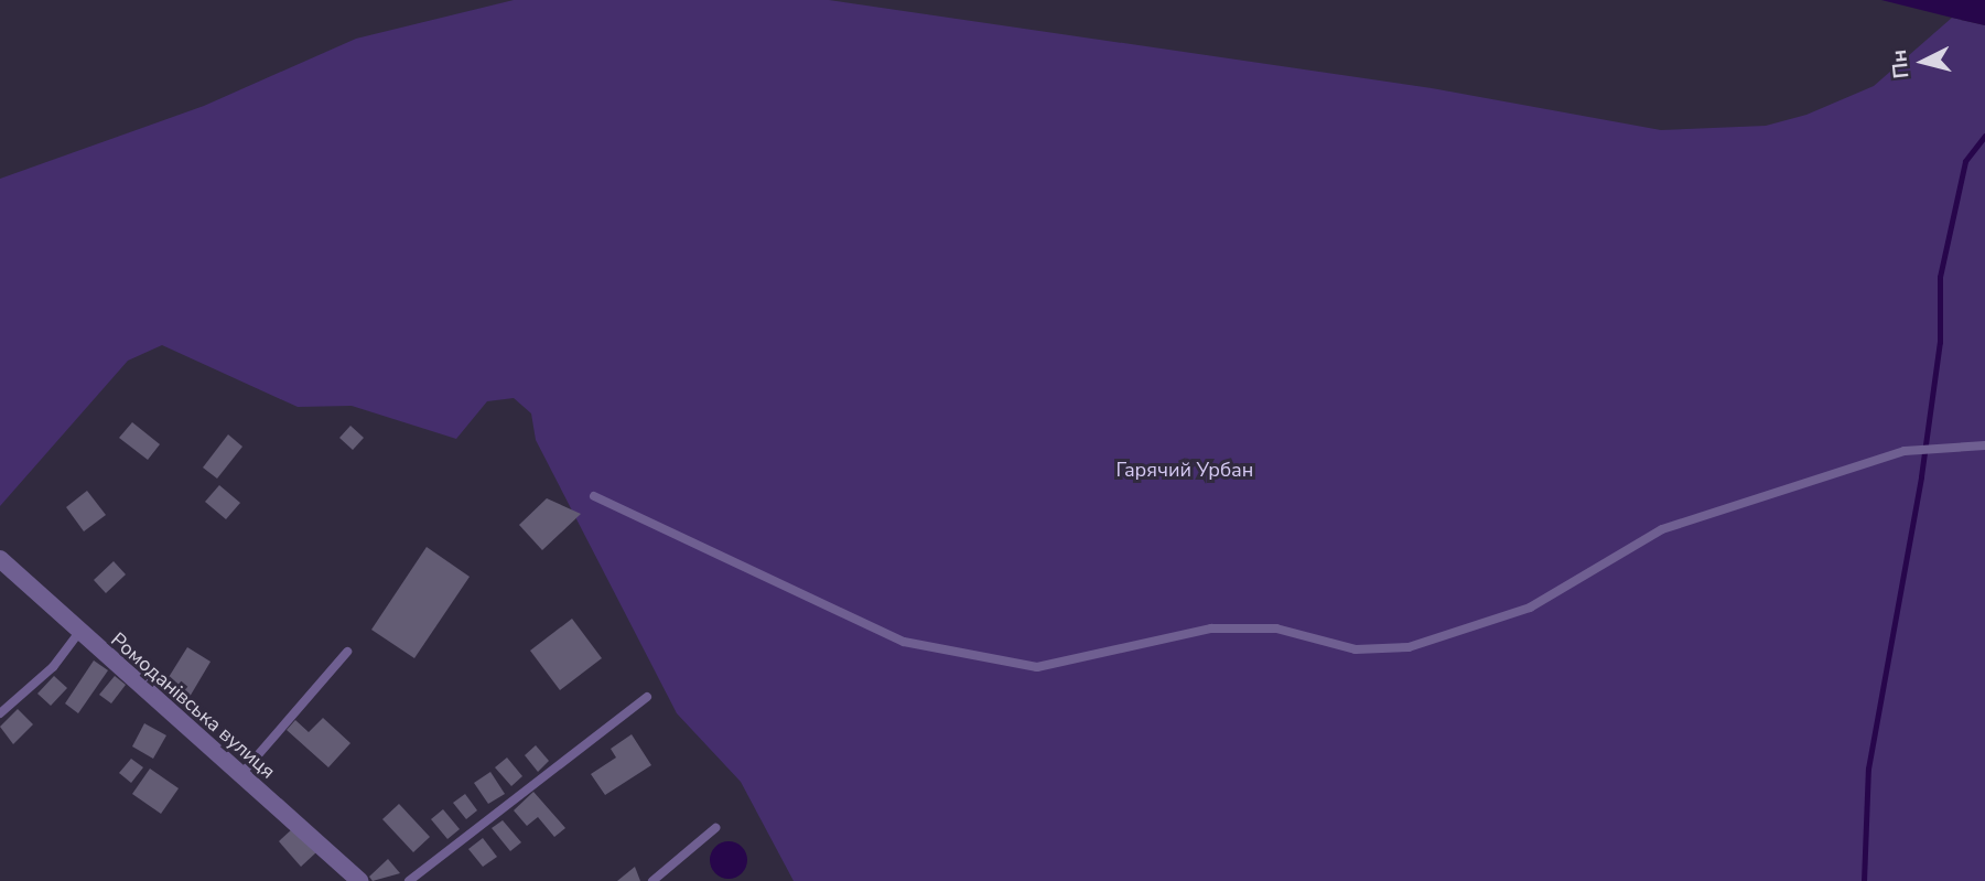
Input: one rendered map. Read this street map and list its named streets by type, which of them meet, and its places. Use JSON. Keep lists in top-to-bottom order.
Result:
{
  "streets": {
    "street": ["Ромоданівська вулиця"]
  },
  "parks": ["Гарячий Урбан"],
  "north": "left"
}
